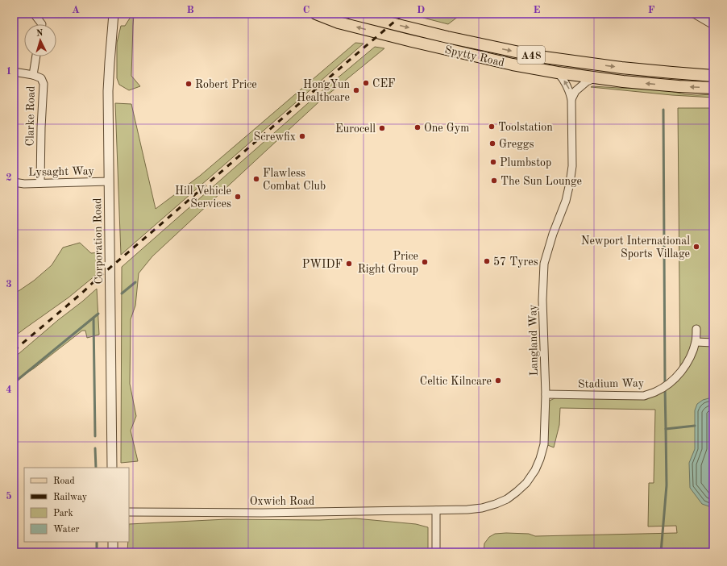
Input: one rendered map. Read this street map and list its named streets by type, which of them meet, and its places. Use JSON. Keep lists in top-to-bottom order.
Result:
{
  "streets": {
    "main road": ["A48", "Spytty Road"],
    "street": [
      "Clarke Road",
      "Lysaght Way",
      "Corporation Road",
      "Langland Way",
      "Stadium Way",
      "Oxwich Road"
    ]
  },
  "crossings": [
    ["Spytty Road", "Langland Way"],
    ["Clarke Road", "Lysaght Way"],
    ["Lysaght Way", "Corporation Road"],
    ["Langland Way", "Stadium Way"],
    ["Langland Way", "Oxwich Road"]
  ],
  "places": [
    "CEF",
    "Robert Price",
    "HongYun Healthcare",
    "Toolstation",
    "One Gym",
    "Eurocell",
    "Screwfix",
    "Greggs",
    "Plumbstop",
    "Flawless Combat Club",
    "The Sun Lounge",
    "Hill Vehicle Services",
    "Newport International Sports Village",
    "57 Tyres",
    "Price Right Group",
    "PWIDF",
    "Celtic Kilncare"
  ],
  "legend": [
    "Road",
    "Railway",
    "Park",
    "Water"
  ],
  "north": "top",
  "grid": {
    "columns": [
      "A",
      "B",
      "C",
      "D",
      "E",
      "F"
    ],
    "rows": [
      "1",
      "2",
      "3",
      "4",
      "5"
    ]
  }
}
